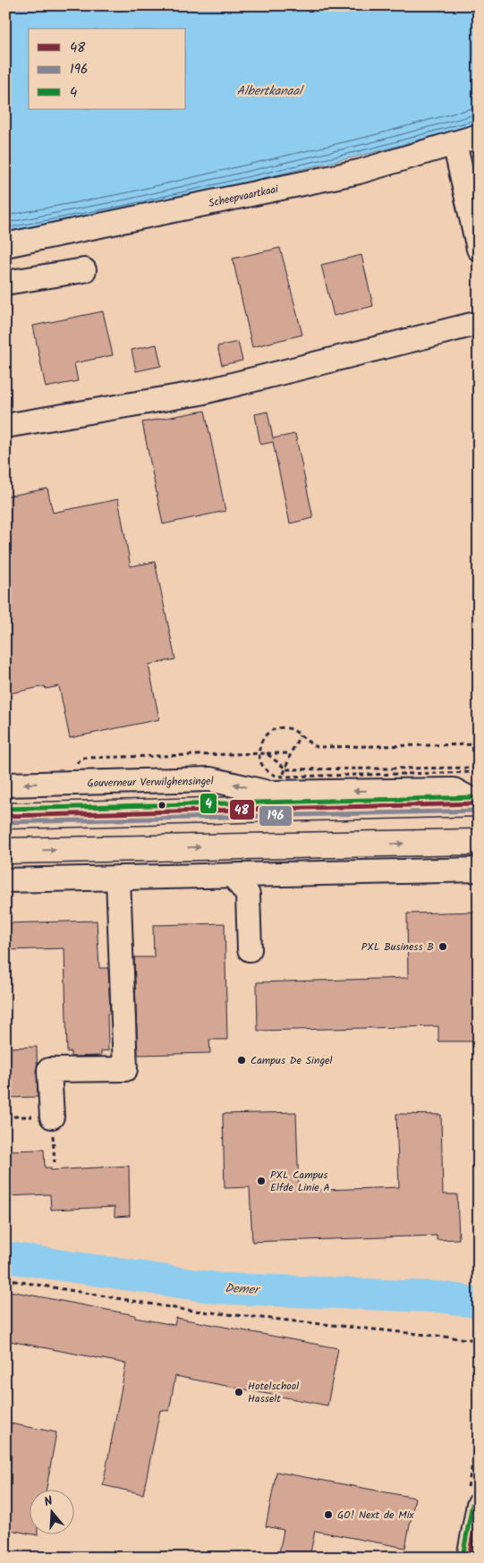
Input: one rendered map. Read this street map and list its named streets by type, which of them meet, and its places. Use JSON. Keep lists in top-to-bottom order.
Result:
{
  "streets": {
    "highway": ["Gouverneur Verwilghensingel"],
    "street": ["Scheepvaartkaai"]
  },
  "water": ["Albertkanaal", "Demer"],
  "places": [
    "PXL Business B",
    "Campus De Singel",
    "PXL Campus Elfde Linie A",
    "Hotelschool Hasselt",
    "GO! Next de Mix"
  ],
  "lines": ["transit line 4", "transit line 48", "transit line 196"],
  "legend": ["48", "196", "4"],
  "north": "top"
}
